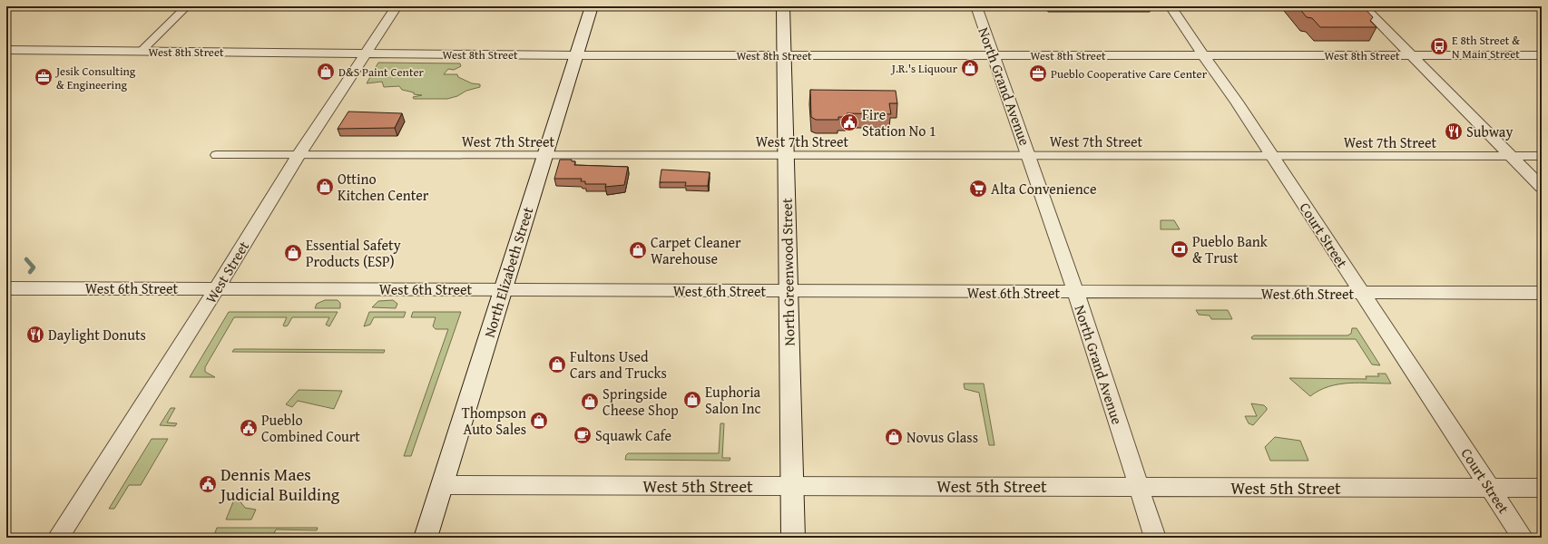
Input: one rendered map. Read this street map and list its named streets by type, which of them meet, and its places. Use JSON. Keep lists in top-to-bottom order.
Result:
{
  "streets": {
    "main road": ["North Elizabeth Street", "North Greenwood Street"],
    "street": [
      "West 8th Street",
      "North Grand Avenue",
      "West 7th Street",
      "Court Street",
      "West Street",
      "West 6th Street",
      "West 5th Street"
    ]
  },
  "crossings": [
    ["West 8th Street", "North Grand Avenue"],
    ["West 8th Street", "Court Street"],
    ["West 8th Street", "West Street"],
    ["West 8th Street", "North Elizabeth Street"],
    ["West 8th Street", "North Greenwood Street"],
    ["North Grand Avenue", "West 7th Street"],
    ["North Grand Avenue", "West 6th Street"],
    ["North Grand Avenue", "West 5th Street"],
    ["West 7th Street", "Court Street"],
    ["West 7th Street", "West Street"],
    ["West 7th Street", "North Elizabeth Street"],
    ["West 7th Street", "North Greenwood Street"],
    ["Court Street", "West 6th Street"],
    ["Court Street", "West 5th Street"],
    ["West Street", "West 6th Street"],
    ["North Elizabeth Street", "West 6th Street"],
    ["North Elizabeth Street", "West 5th Street"],
    ["North Greenwood Street", "West 6th Street"],
    ["North Greenwood Street", "West 5th Street"]
  ],
  "places": {
    "bus stop": ["E 8th Street & N Main Street"],
    "shop": [
      "J.R.'s Liquour",
      "D&S Paint Center",
      "Ottino Kitchen Center",
      "Carpet Cleaner Warehouse",
      "Essential Safety Products (ESP)",
      "Fultons Used Cars and Trucks",
      "Euphoria Salon Inc",
      "Springside Cheese Shop",
      "Thompson Auto Sales",
      "Novus Glass"
    ],
    "office": ["Pueblo Cooperative Care Center", "Jesik Consulting & Engineering"],
    "public building": ["Fire Station No 1", "Pueblo Combined Court", "Dennis Maes Judicial Building"],
    "restaurant": ["Subway", "Daylight Donuts"],
    "supermarket": ["Alta Convenience"],
    "bank": ["Pueblo Bank & Trust"],
    "cafe": ["Squawk Cafe"]
  }
}
